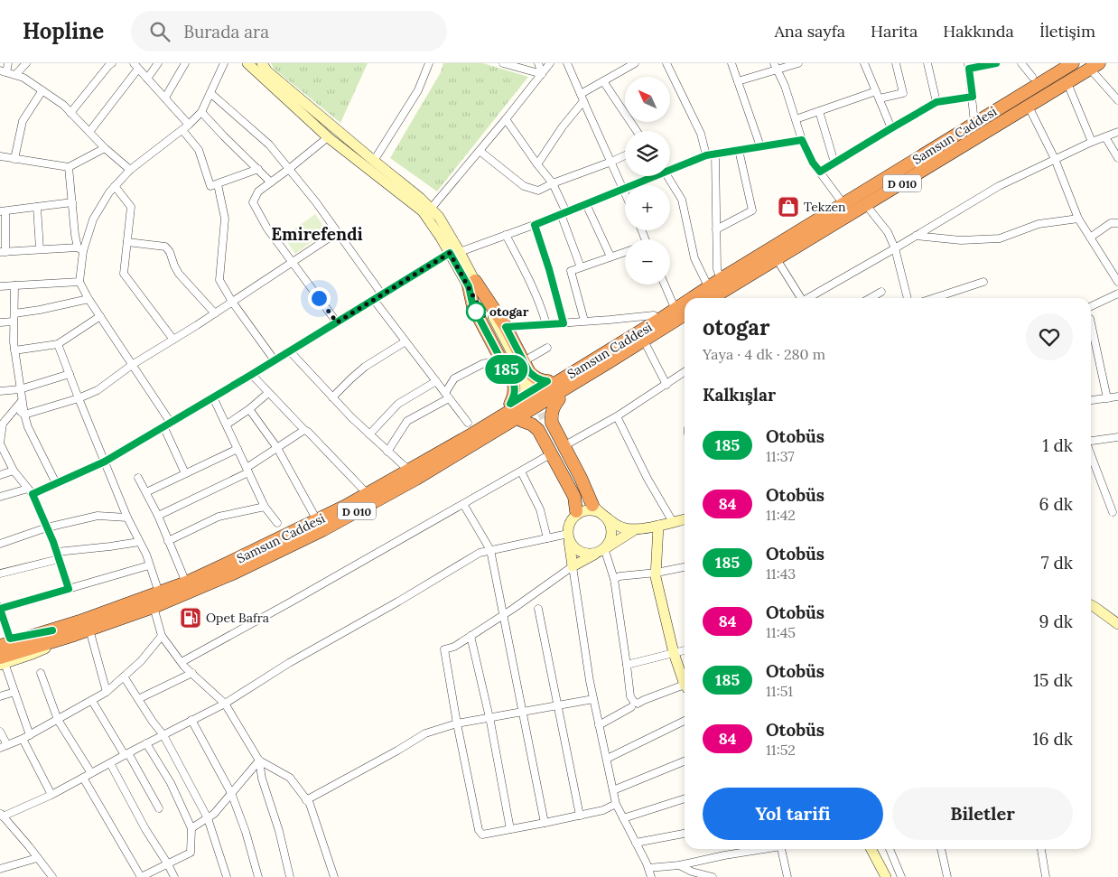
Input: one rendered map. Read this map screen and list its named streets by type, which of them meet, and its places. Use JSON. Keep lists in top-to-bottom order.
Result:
{
  "streets": {
    "highway": ["Samsun Caddesi", "D 010"]
  },
  "districts": ["Emirefendi"],
  "places": {
    "shop": ["Tekzen"],
    "other": ["otogar"],
    "fuel station": ["Opet Bafra"]
  },
  "lines": ["bus line 185"],
  "north": "top left",
  "page": {
    "header": "Hopline",
    "search": "Burada ara",
    "nav": [
      "Ana sayfa",
      "Harita",
      "Hakkında",
      "İletişim"
    ],
    "on_map": "185",
    "map_buttons": ["+", "−"],
    "heading": [
      ["otogar", "Yaya · 4 dk · 280 m"],
      "Kalkışlar"
    ],
    "list": [
      {
        "mark": "185",
        "name": "Otobüs",
        "note": "11:37",
        "value": "1 dk"
      },
      {
        "mark": "84",
        "name": "Otobüs",
        "note": "11:42",
        "value": "6 dk"
      },
      {
        "mark": "185",
        "name": "Otobüs",
        "note": "11:43",
        "value": "7 dk"
      },
      {
        "mark": "84",
        "name": "Otobüs",
        "note": "11:45",
        "value": "9 dk"
      },
      {
        "mark": "185",
        "name": "Otobüs",
        "note": "11:51",
        "value": "15 dk"
      },
      {
        "mark": "84",
        "name": "Otobüs",
        "note": "11:52",
        "value": "16 dk"
      }
    ],
    "buttons": ["Yol tarifi", "Biletler"]
  }
}
